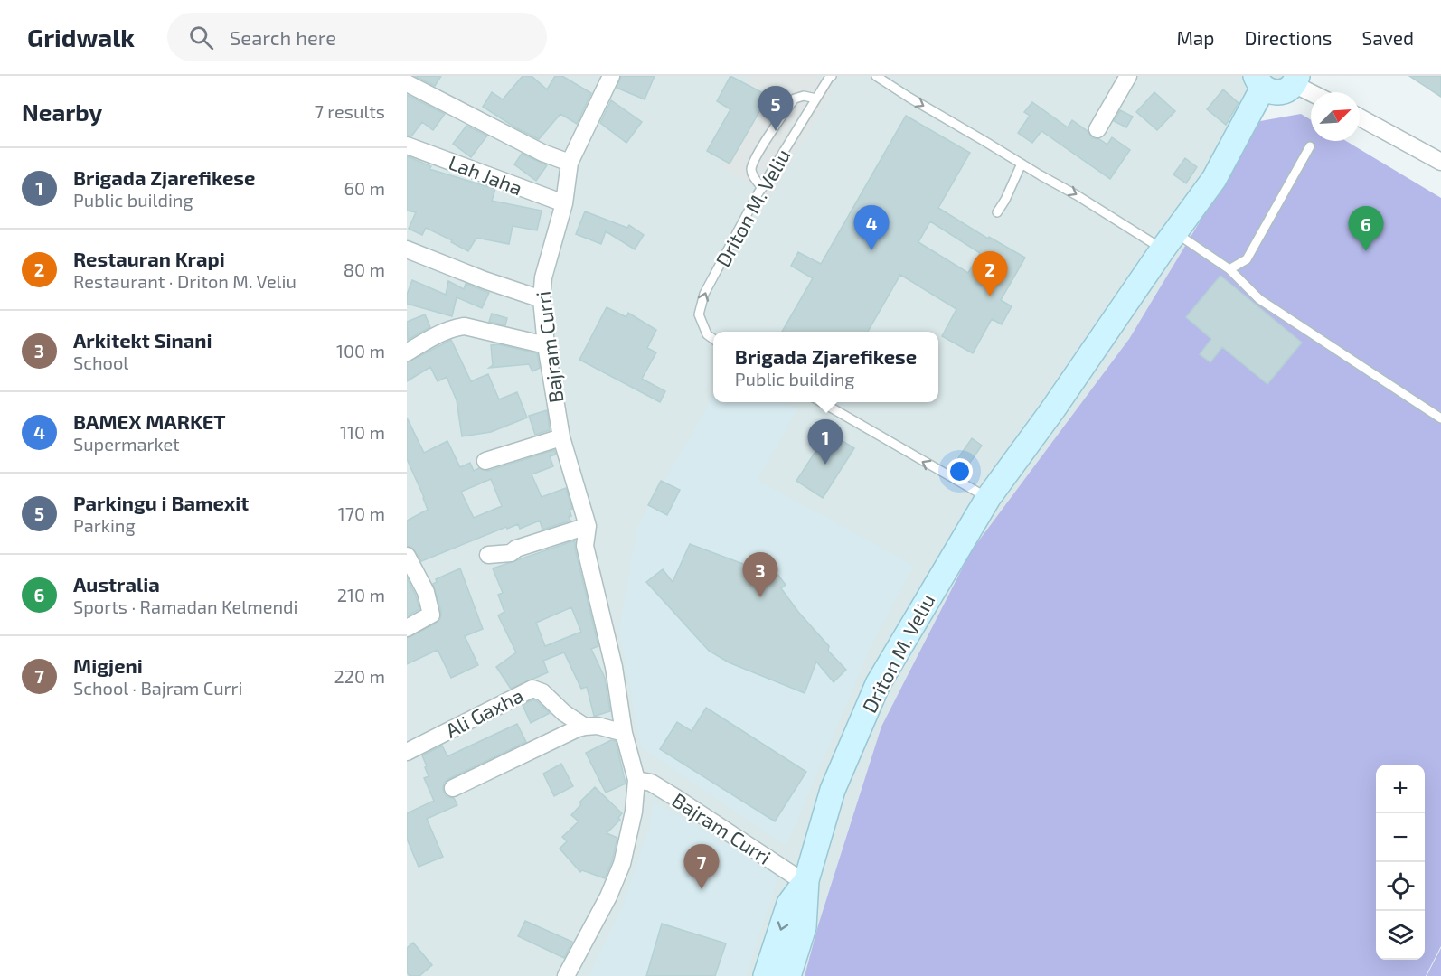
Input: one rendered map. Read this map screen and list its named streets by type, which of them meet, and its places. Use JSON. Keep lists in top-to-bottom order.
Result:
{
  "streets": {
    "street": [
      "Lah Jaha",
      "Driton M. Veliu",
      "Bajram Curri",
      "Ali Gaxha"
    ]
  },
  "crossings": [
    ["Lah Jaha", "Bajram Curri"],
    ["Driton M. Veliu", "Bajram Curri"],
    ["Bajram Curri", "Ali Gaxha"]
  ],
  "north": "top right",
  "page": {
    "header": "Gridwalk",
    "search": "Search here",
    "nav": ["Map", "Directions", "Saved"],
    "heading": ["Nearby", "7 results"],
    "pins": [
      "5",
      "4",
      "6",
      "2",
      "1",
      "3",
      "7"
    ],
    "list": [
      {
        "mark": "1",
        "name": "Brigada Zjarefikese",
        "note": "Public building",
        "value": "60 m"
      },
      {
        "mark": "2",
        "name": "Restauran Krapi",
        "note": "Restaurant · Driton M. Veliu",
        "value": "80 m"
      },
      {
        "mark": "3",
        "name": "Arkitekt Sinani",
        "note": "School",
        "value": "100 m"
      },
      {
        "mark": "4",
        "name": "BAMEX MARKET",
        "note": "Supermarket",
        "value": "110 m"
      },
      {
        "mark": "5",
        "name": "Parkingu i Bamexit",
        "note": "Parking",
        "value": "170 m"
      },
      {
        "mark": "6",
        "name": "Australia",
        "note": "Sports · Ramadan Kelmendi",
        "value": "210 m"
      },
      {
        "mark": "7",
        "name": "Migjeni",
        "note": "School · Bajram Curri",
        "value": "220 m"
      }
    ],
    "popup": ["Brigada Zjarefikese", "Public building"],
    "map_buttons": ["+", "−"]
  }
}
